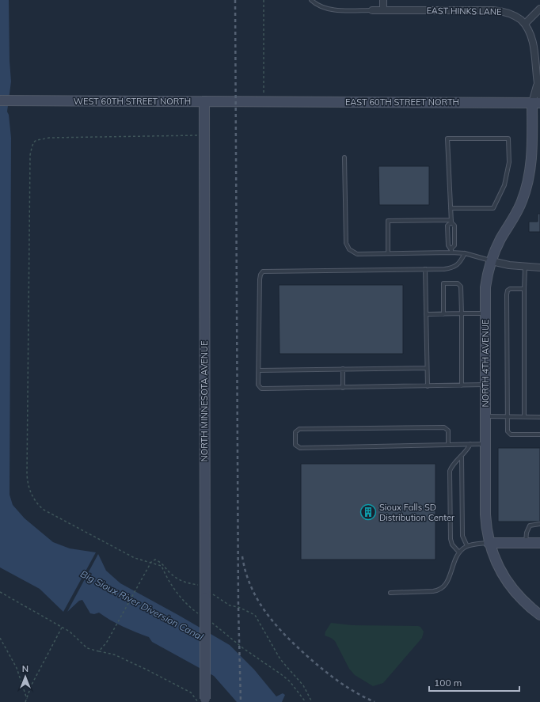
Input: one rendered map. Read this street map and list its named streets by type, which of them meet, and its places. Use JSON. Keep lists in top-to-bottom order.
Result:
{
  "streets": {
    "main road": [
      "WEST 60TH STREET NORTH",
      "EAST 60TH STREET NORTH",
      "NORTH 4TH AVENUE",
      "NORTH MINNESOTA AVENUE"
    ],
    "street": ["EAST HINKS LANE"]
  },
  "crossings": [
    ["EAST HINKS LANE", "EAST 60TH STREET NORTH"],
    ["EAST HINKS LANE", "NORTH 4TH AVENUE"],
    ["WEST 60TH STREET NORTH", "EAST 60TH STREET NORTH"],
    ["WEST 60TH STREET NORTH", "NORTH MINNESOTA AVENUE"],
    ["EAST 60TH STREET NORTH", "NORTH 4TH AVENUE"]
  ],
  "water": ["Big Sioux River Diversion Canal"],
  "places": {
    "building": ["Sioux Falls SD Distribution Center"]
  },
  "scale_bar": "100 m",
  "north": "top"
}
